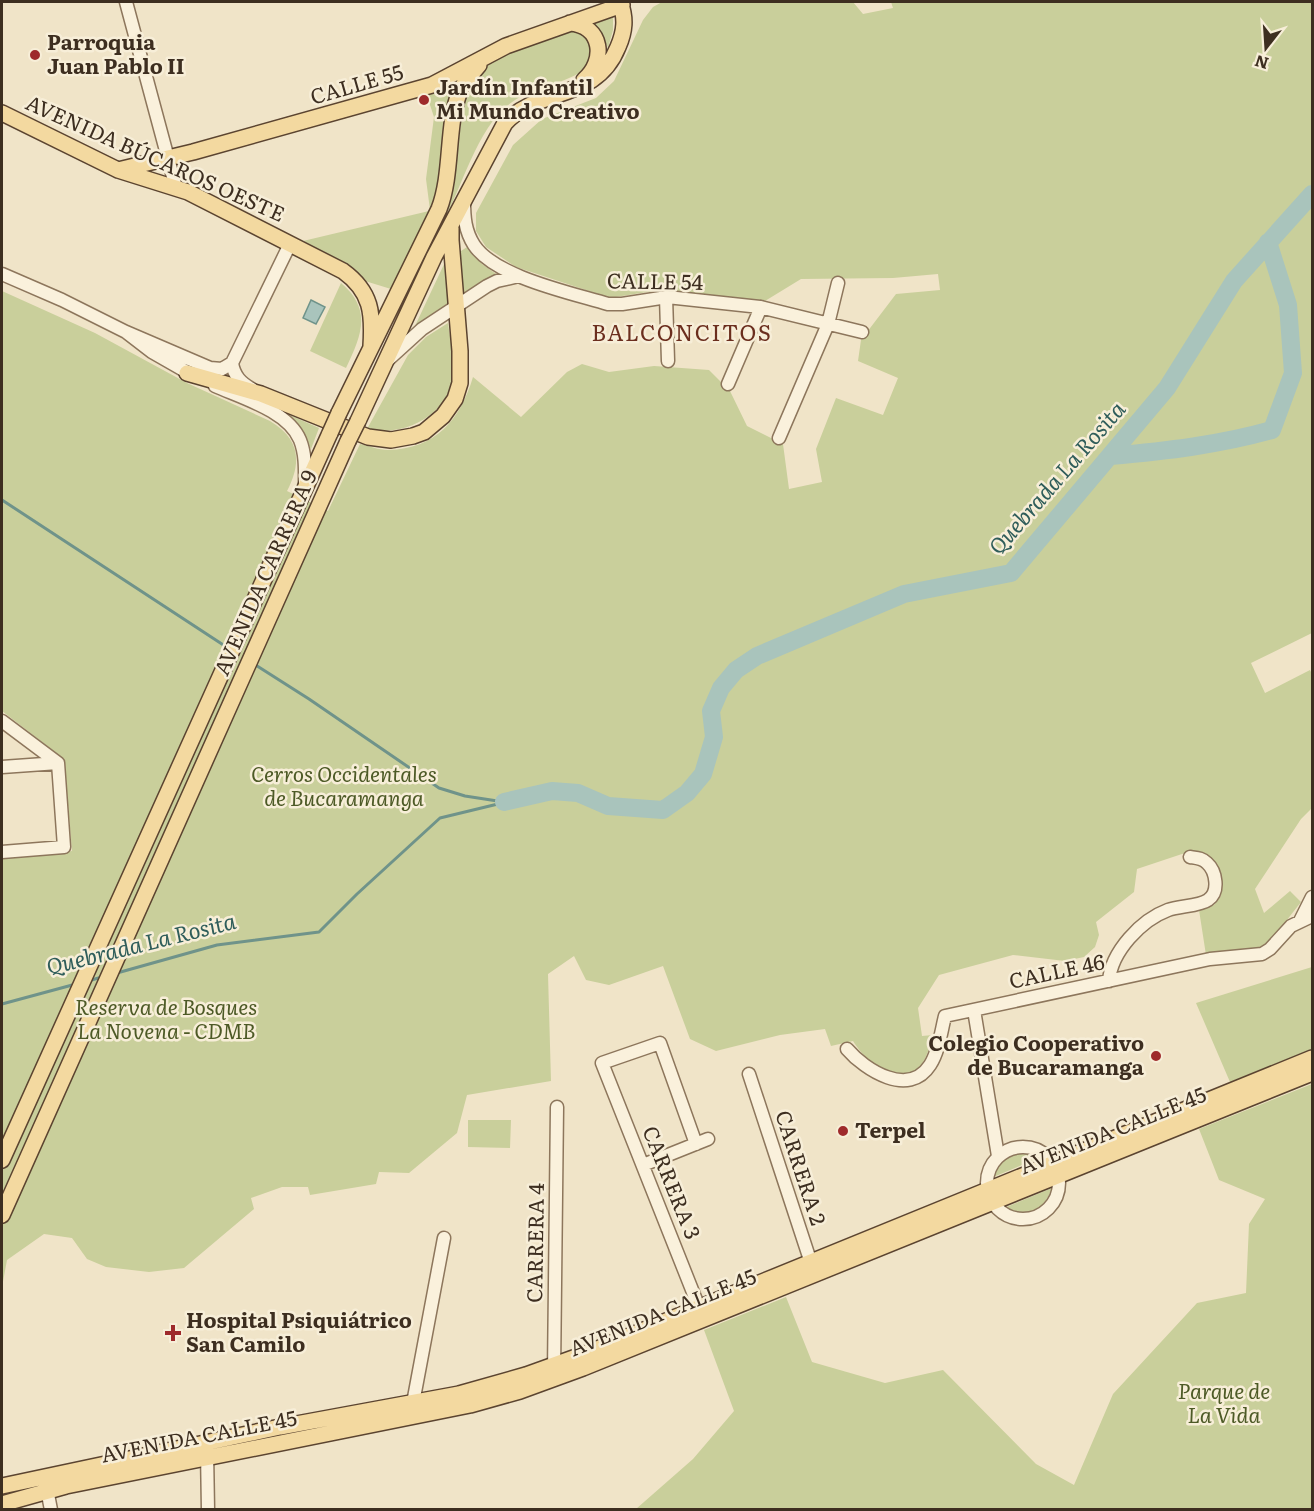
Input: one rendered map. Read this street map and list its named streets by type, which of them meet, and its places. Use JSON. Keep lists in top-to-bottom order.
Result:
{
  "streets": {
    "main road": [
      "CALLE 55",
      "AVENIDA BÚCAROS OESTE",
      "AVENIDA CARRERA 9",
      "AVENIDA CALLE 45"
    ],
    "street": [
      "CALLE 54",
      "CALLE 46",
      "CARRERA 2",
      "CARRERA 3",
      "CARRERA 4"
    ]
  },
  "crossings": [
    ["CALLE 55", "AVENIDA BÚCAROS OESTE"],
    ["CALLE 55", "AVENIDA CARRERA 9"],
    ["AVENIDA BÚCAROS OESTE", "AVENIDA CARRERA 9"],
    ["CALLE 54", "AVENIDA CARRERA 9"],
    ["AVENIDA CALLE 45", "CARRERA 2"],
    ["AVENIDA CALLE 45", "CARRERA 3"],
    ["AVENIDA CALLE 45", "CARRERA 4"]
  ],
  "districts": ["BALCONCITOS"],
  "water": ["Quebrada La Rosita"],
  "parks": ["Cerros Occidentales de Bucaramanga", "Reserva de Bosques La Novena - CDMB", "Parque de La Vida"],
  "places": {
    "other": [
      "Parroquia Juan Pablo II",
      "Jardín Infantil Mi Mundo Creativo",
      "Colegio Cooperativo de Bucaramanga",
      "Terpel"
    ],
    "health": ["Hospital Psiquiátrico San Camilo"]
  },
  "north": "bottom"
}
